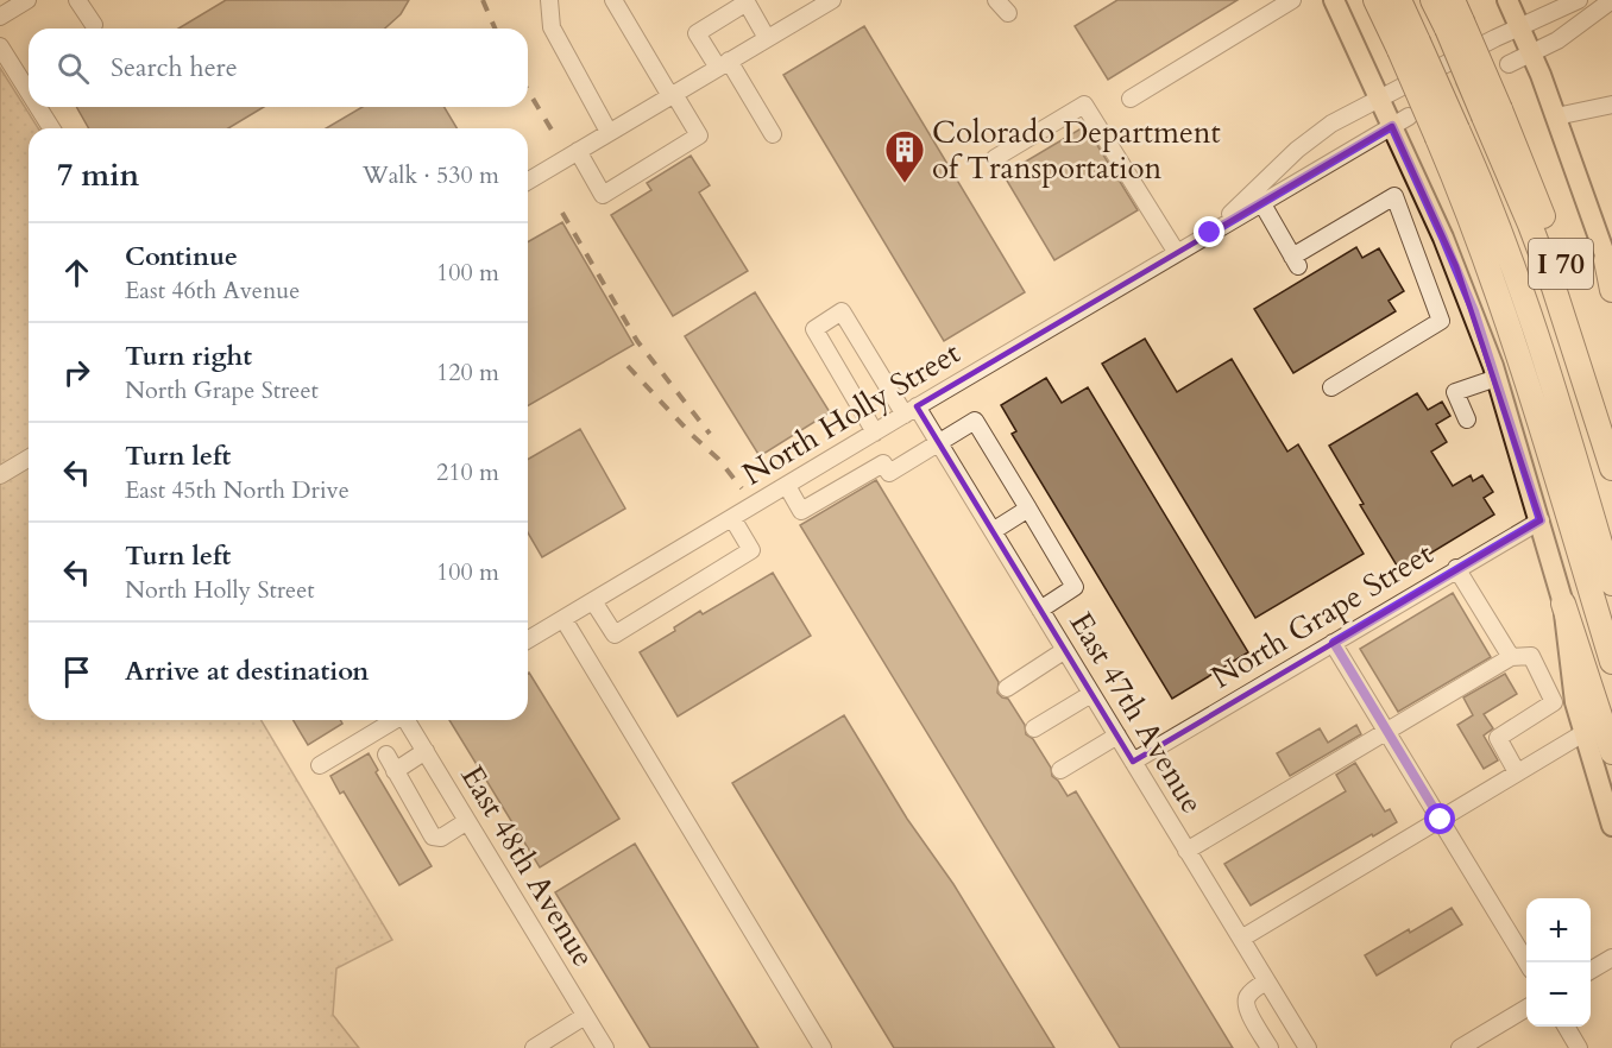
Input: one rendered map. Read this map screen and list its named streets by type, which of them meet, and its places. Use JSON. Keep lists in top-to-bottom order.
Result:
{
  "streets": {
    "highway": ["I 70"],
    "street": [
      "North Holly Street",
      "North Grape Street",
      "East 47th Avenue",
      "East 48th Avenue"
    ]
  },
  "crossings": [
    ["North Holly Street", "East 47th Avenue"],
    ["North Grape Street", "East 47th Avenue"]
  ],
  "places": {
    "building": ["Colorado Department of Transportation"]
  },
  "page": {
    "search": "Search here",
    "heading": ["7 min", "Walk · 530 m"],
    "list": [
      ["Continue", "East 46th Avenue", "100 m"],
      ["Turn right", "North Grape Street", "120 m"],
      ["Turn left", "East 45th North Drive", "210 m"],
      ["Turn left", "North Holly Street", "100 m"],
      "Arrive at destination"
    ],
    "map_buttons": ["+", "−"]
  }
}
